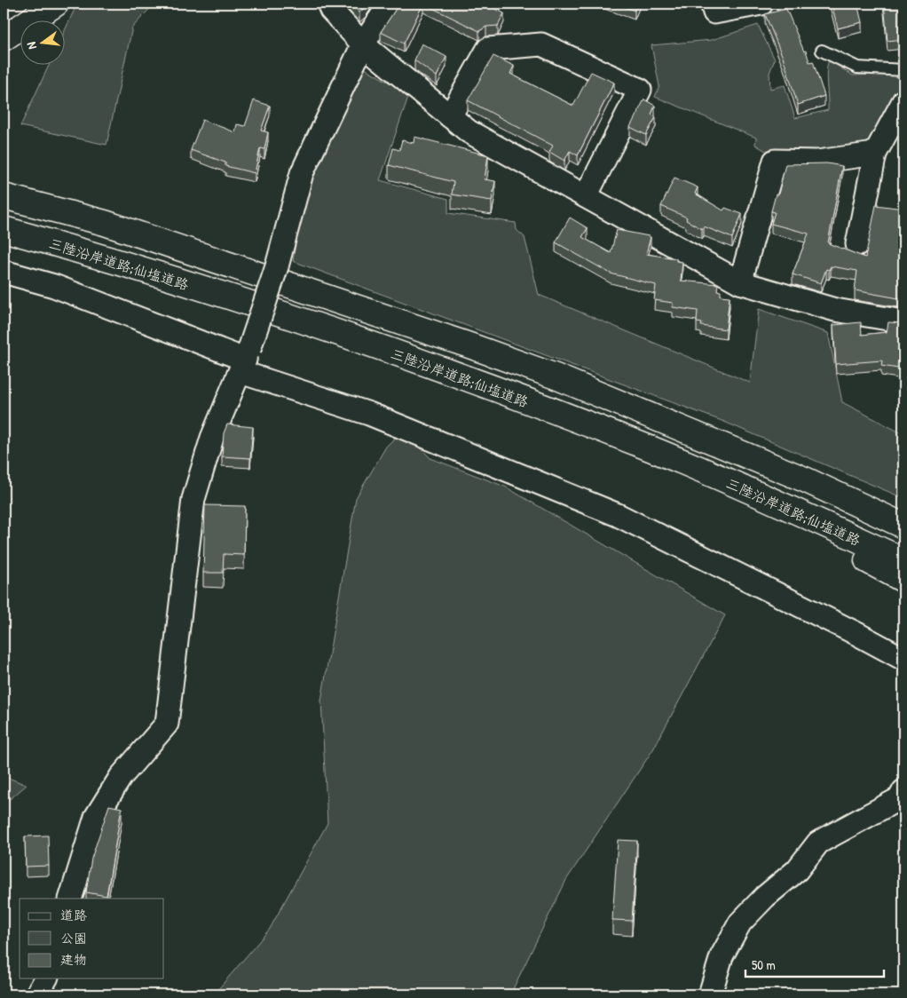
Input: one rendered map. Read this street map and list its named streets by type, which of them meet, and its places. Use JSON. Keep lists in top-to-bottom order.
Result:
{
  "streets": {
    "main road": ["三陸沿岸道路;仙塩道路"]
  },
  "legend": ["道路", "公園", "建物"],
  "scale_bar": "50 m",
  "north": "left"
}
